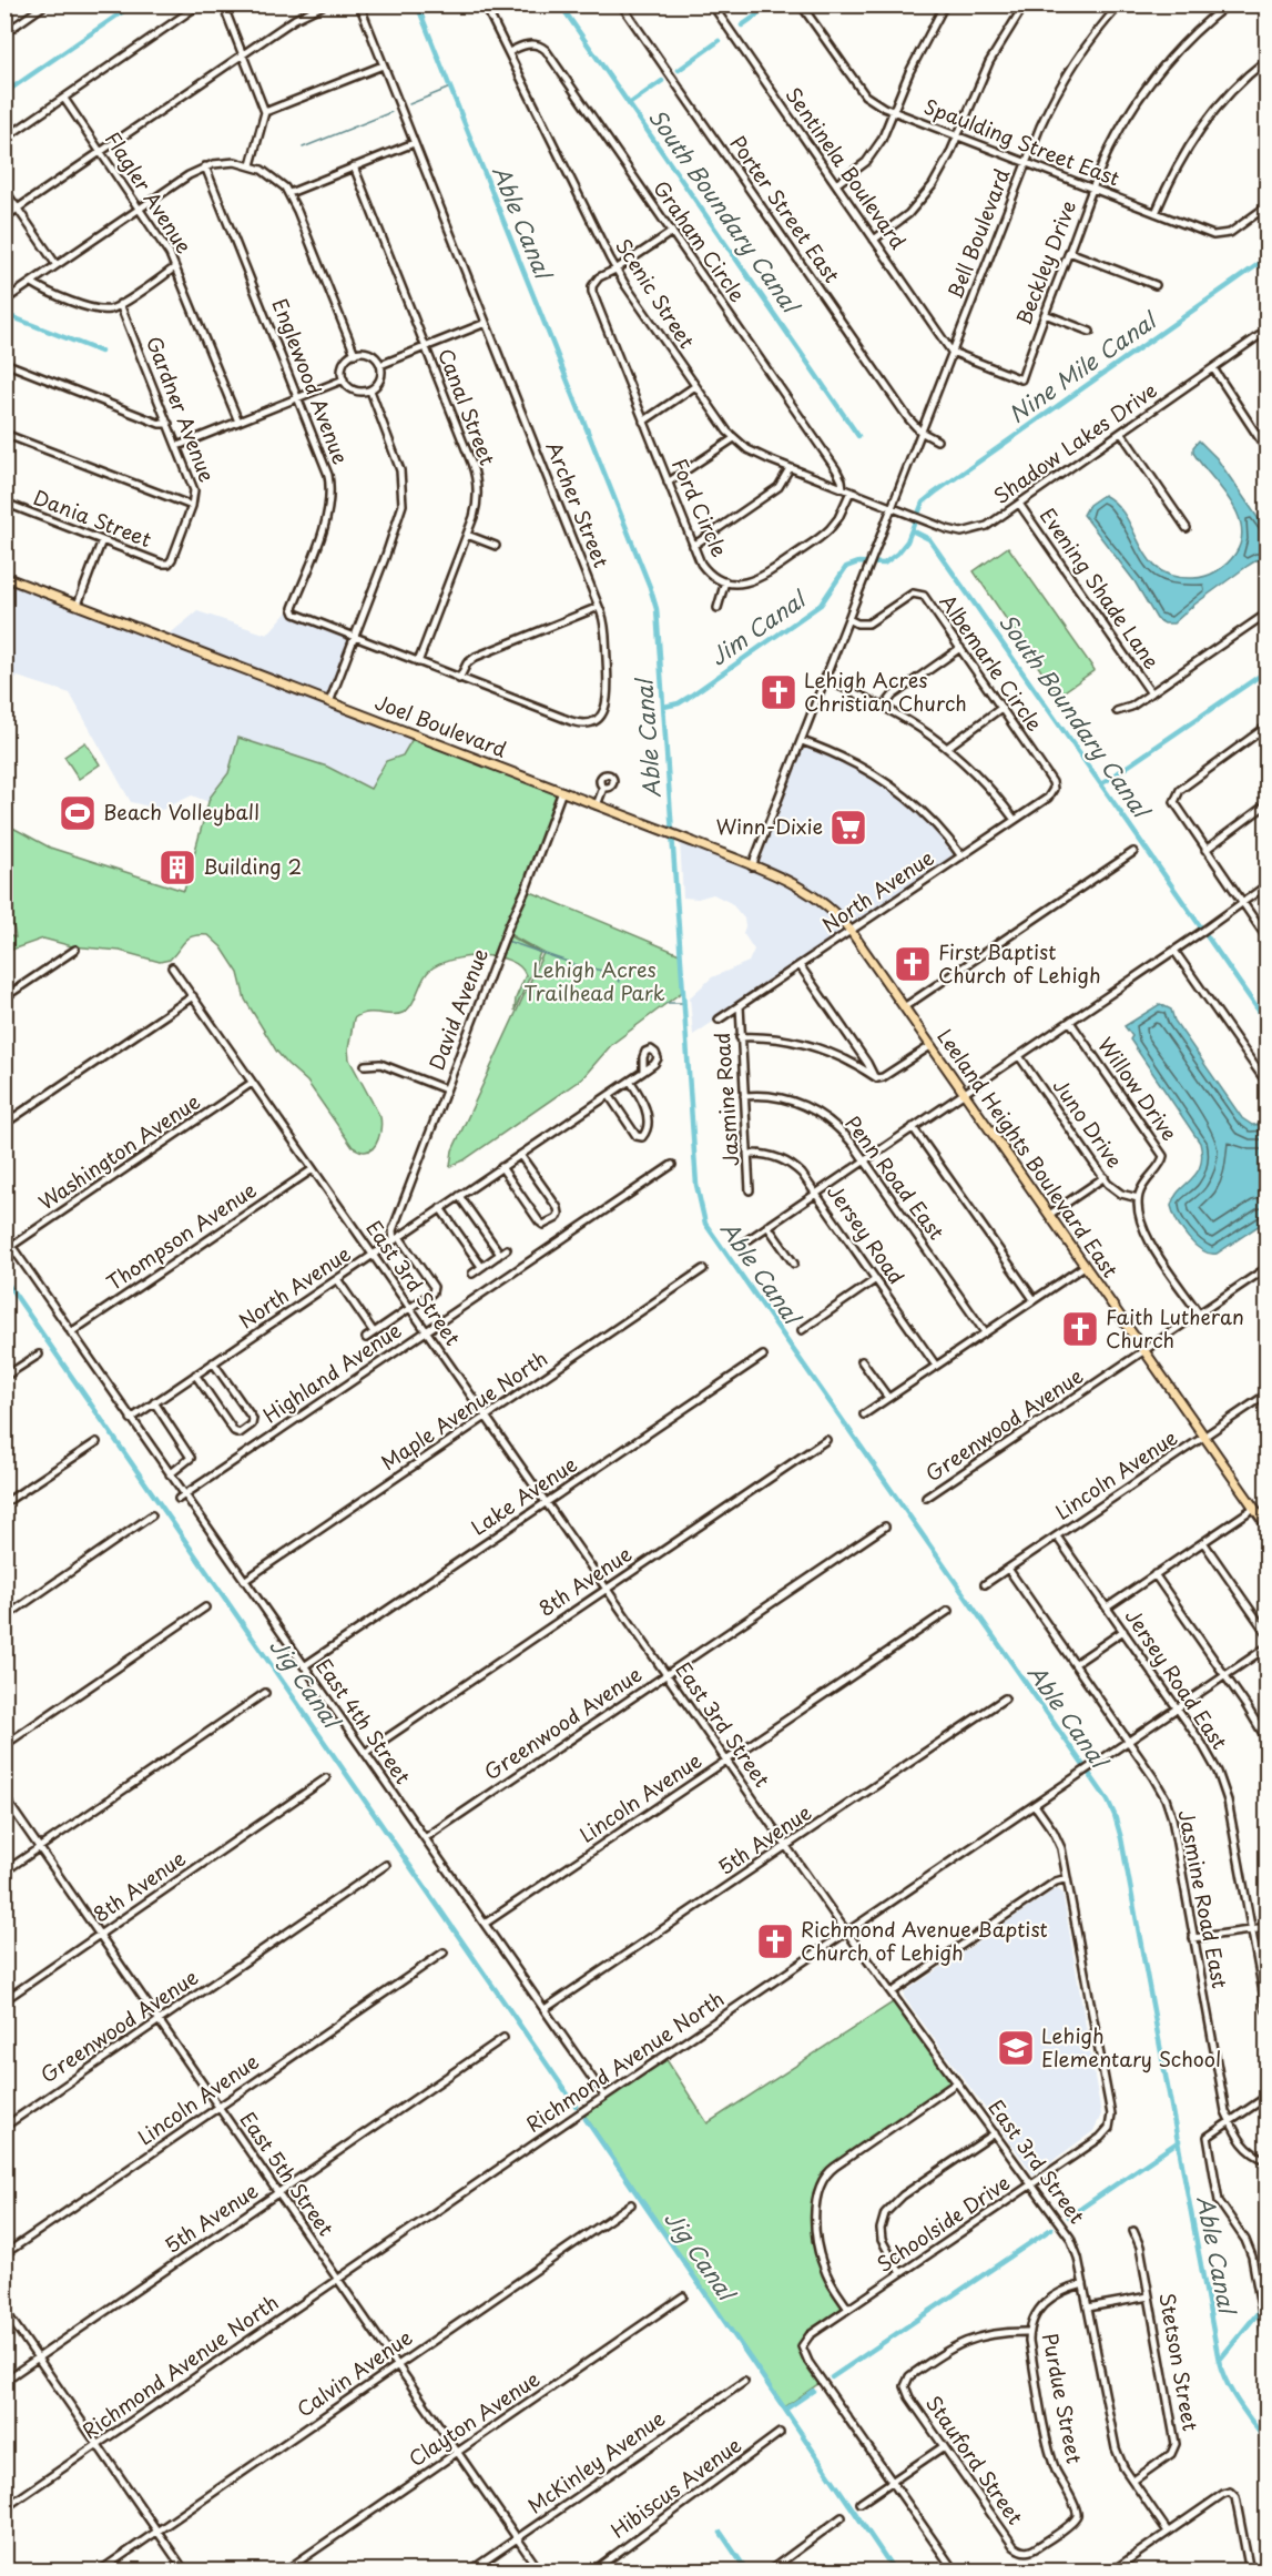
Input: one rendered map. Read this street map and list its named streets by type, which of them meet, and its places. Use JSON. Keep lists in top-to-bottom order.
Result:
{
  "streets": {
    "main road": ["Joel Boulevard", "Leeland Heights Boulevard East"],
    "street": [
      "Spaulding Street East",
      "Sentinela Boulevard",
      "Flagler Avenue",
      "Porter Street East",
      "Bell Boulevard",
      "Graham Circle",
      "Beckley Drive",
      "Scenic Street",
      "Englewood Avenue",
      "Canal Street",
      "Gardner Avenue",
      "Shadow Lakes Drive",
      "Archer Street",
      "Ford Circle",
      "Dania Street",
      "Evening Shade Lane",
      "Albemarle Circle",
      "North Avenue",
      "David Avenue",
      "Willow Drive",
      "Jasmine Road",
      "Juno Drive",
      "Washington Avenue",
      "Penn Road East",
      "Jersey Road",
      "Thompson Avenue",
      "East 3rd Street",
      "Highland Avenue",
      "Maple Avenue North",
      "Greenwood Avenue",
      "Lincoln Avenue",
      "Lake Avenue",
      "8th Avenue",
      "Jersey Road East",
      "East 4th Street",
      "5th Avenue",
      "Jasmine Road East",
      "Richmond Avenue North",
      "East 5th Street",
      "Schoolside Drive",
      "Stetson Street",
      "Calvin Avenue",
      "Purdue Street",
      "Clayton Avenue",
      "Stauford Street",
      "McKinley Avenue",
      "Hibiscus Avenue"
    ]
  },
  "crossings": [
    ["Spaulding Street East", "Bell Boulevard"],
    ["Spaulding Street East", "Beckley Drive"],
    ["Sentinela Boulevard", "Bell Boulevard"],
    ["Sentinela Boulevard", "Beckley Drive"],
    ["Porter Street East", "Bell Boulevard"],
    ["Bell Boulevard", "Beckley Drive"],
    ["Bell Boulevard", "Scenic Street"],
    ["Bell Boulevard", "Shadow Lakes Drive"],
    ["Bell Boulevard", "Albemarle Circle"],
    ["Bell Boulevard", "Joel Boulevard"],
    ["Graham Circle", "Scenic Street"],
    ["Scenic Street", "Shadow Lakes Drive"],
    ["Scenic Street", "Ford Circle"],
    ["Englewood Avenue", "Archer Street"],
    ["Canal Street", "Archer Street"],
    ["Gardner Avenue", "Dania Street"],
    ["Shadow Lakes Drive", "Evening Shade Lane"],
    ["Albemarle Circle", "North Avenue"],
    ["Joel Boulevard", "North Avenue"],
    ["Joel Boulevard", "David Avenue"],
    ["Joel Boulevard", "Leeland Heights Boulevard East"],
    ["North Avenue", "David Avenue"],
    ["North Avenue", "Jasmine Road"],
    ["North Avenue", "Leeland Heights Boulevard East"],
    ["North Avenue", "East 3rd Street"],
    ["North Avenue", "East 4th Street"],
    ["Willow Drive", "Juno Drive"],
    ["Jasmine Road", "Penn Road East"],
    ["Jasmine Road", "Jersey Road"],
    ["Washington Avenue", "East 3rd Street"],
    ["Washington Avenue", "East 4th Street"],
    ["Leeland Heights Boulevard East", "Greenwood Avenue"],
    ["Leeland Heights Boulevard East", "Lincoln Avenue"],
    ["Thompson Avenue", "East 3rd Street"],
    ["Thompson Avenue", "East 4th Street"],
    ["East 3rd Street", "Highland Avenue"],
    ["East 3rd Street", "Maple Avenue North"],
    ["East 3rd Street", "Greenwood Avenue"],
    ["East 3rd Street", "Lincoln Avenue"],
    ["East 3rd Street", "Lake Avenue"],
    ["East 3rd Street", "8th Avenue"],
    ["East 3rd Street", "5th Avenue"],
    ["East 3rd Street", "Richmond Avenue North"],
    ["East 3rd Street", "Schoolside Drive"],
    ["East 3rd Street", "Stetson Street"],
    ["East 3rd Street", "Purdue Street"],
    ["Highland Avenue", "East 4th Street"],
    ["Maple Avenue North", "East 4th Street"],
    ["Greenwood Avenue", "East 4th Street"],
    ["Greenwood Avenue", "East 5th Street"],
    ["Lincoln Avenue", "Jersey Road East"],
    ["Lincoln Avenue", "East 4th Street"],
    ["Lincoln Avenue", "Jasmine Road East"],
    ["Lincoln Avenue", "East 5th Street"],
    ["Lake Avenue", "East 4th Street"],
    ["8th Avenue", "East 4th Street"],
    ["8th Avenue", "East 5th Street"],
    ["Jersey Road East", "Richmond Avenue North"],
    ["East 4th Street", "5th Avenue"],
    ["East 4th Street", "Richmond Avenue North"],
    ["5th Avenue", "East 5th Street"],
    ["Jasmine Road East", "Richmond Avenue North"],
    ["Richmond Avenue North", "East 5th Street"],
    ["Richmond Avenue North", "Schoolside Drive"],
    ["East 5th Street", "Calvin Avenue"],
    ["East 5th Street", "Clayton Avenue"],
    ["East 5th Street", "McKinley Avenue"],
    ["Purdue Street", "Stauford Street"]
  ],
  "water": [
    "South Boundary Canal",
    "Able Canal",
    "Nine Mile Canal",
    "Jim Canal",
    "Jig Canal"
  ],
  "parks": ["Lehigh Acres Trailhead Park"],
  "places": {
    "church": [
      "Lehigh Acres Christian Church",
      "First Baptist Church of Lehigh",
      "Faith Lutheran Church",
      "Richmond Avenue Baptist Church of Lehigh"
    ],
    "sports": ["Beach Volleyball"],
    "supermarket": ["Winn-Dixie"],
    "building": ["Building 2"],
    "school or university": ["Lehigh Elementary School"]
  }
}
